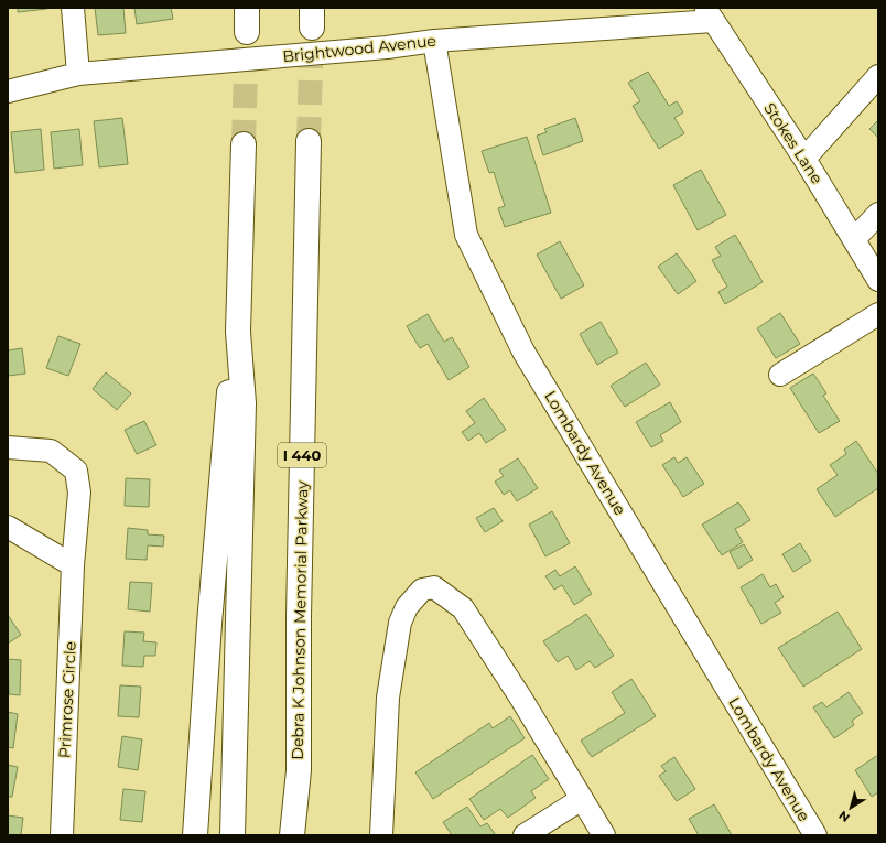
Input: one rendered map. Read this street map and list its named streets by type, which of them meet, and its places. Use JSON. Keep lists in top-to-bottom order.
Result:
{
  "streets": {
    "highway": ["I 440", "Debra K Johnson Memorial Parkway"],
    "street": [
      "Brightwood Avenue",
      "Stokes Lane",
      "Lombardy Avenue",
      "Primrose Circle"
    ]
  },
  "crossings": [
    ["Brightwood Avenue", "Stokes Lane"],
    ["Brightwood Avenue", "Lombardy Avenue"]
  ],
  "north": "bottom left"
}
